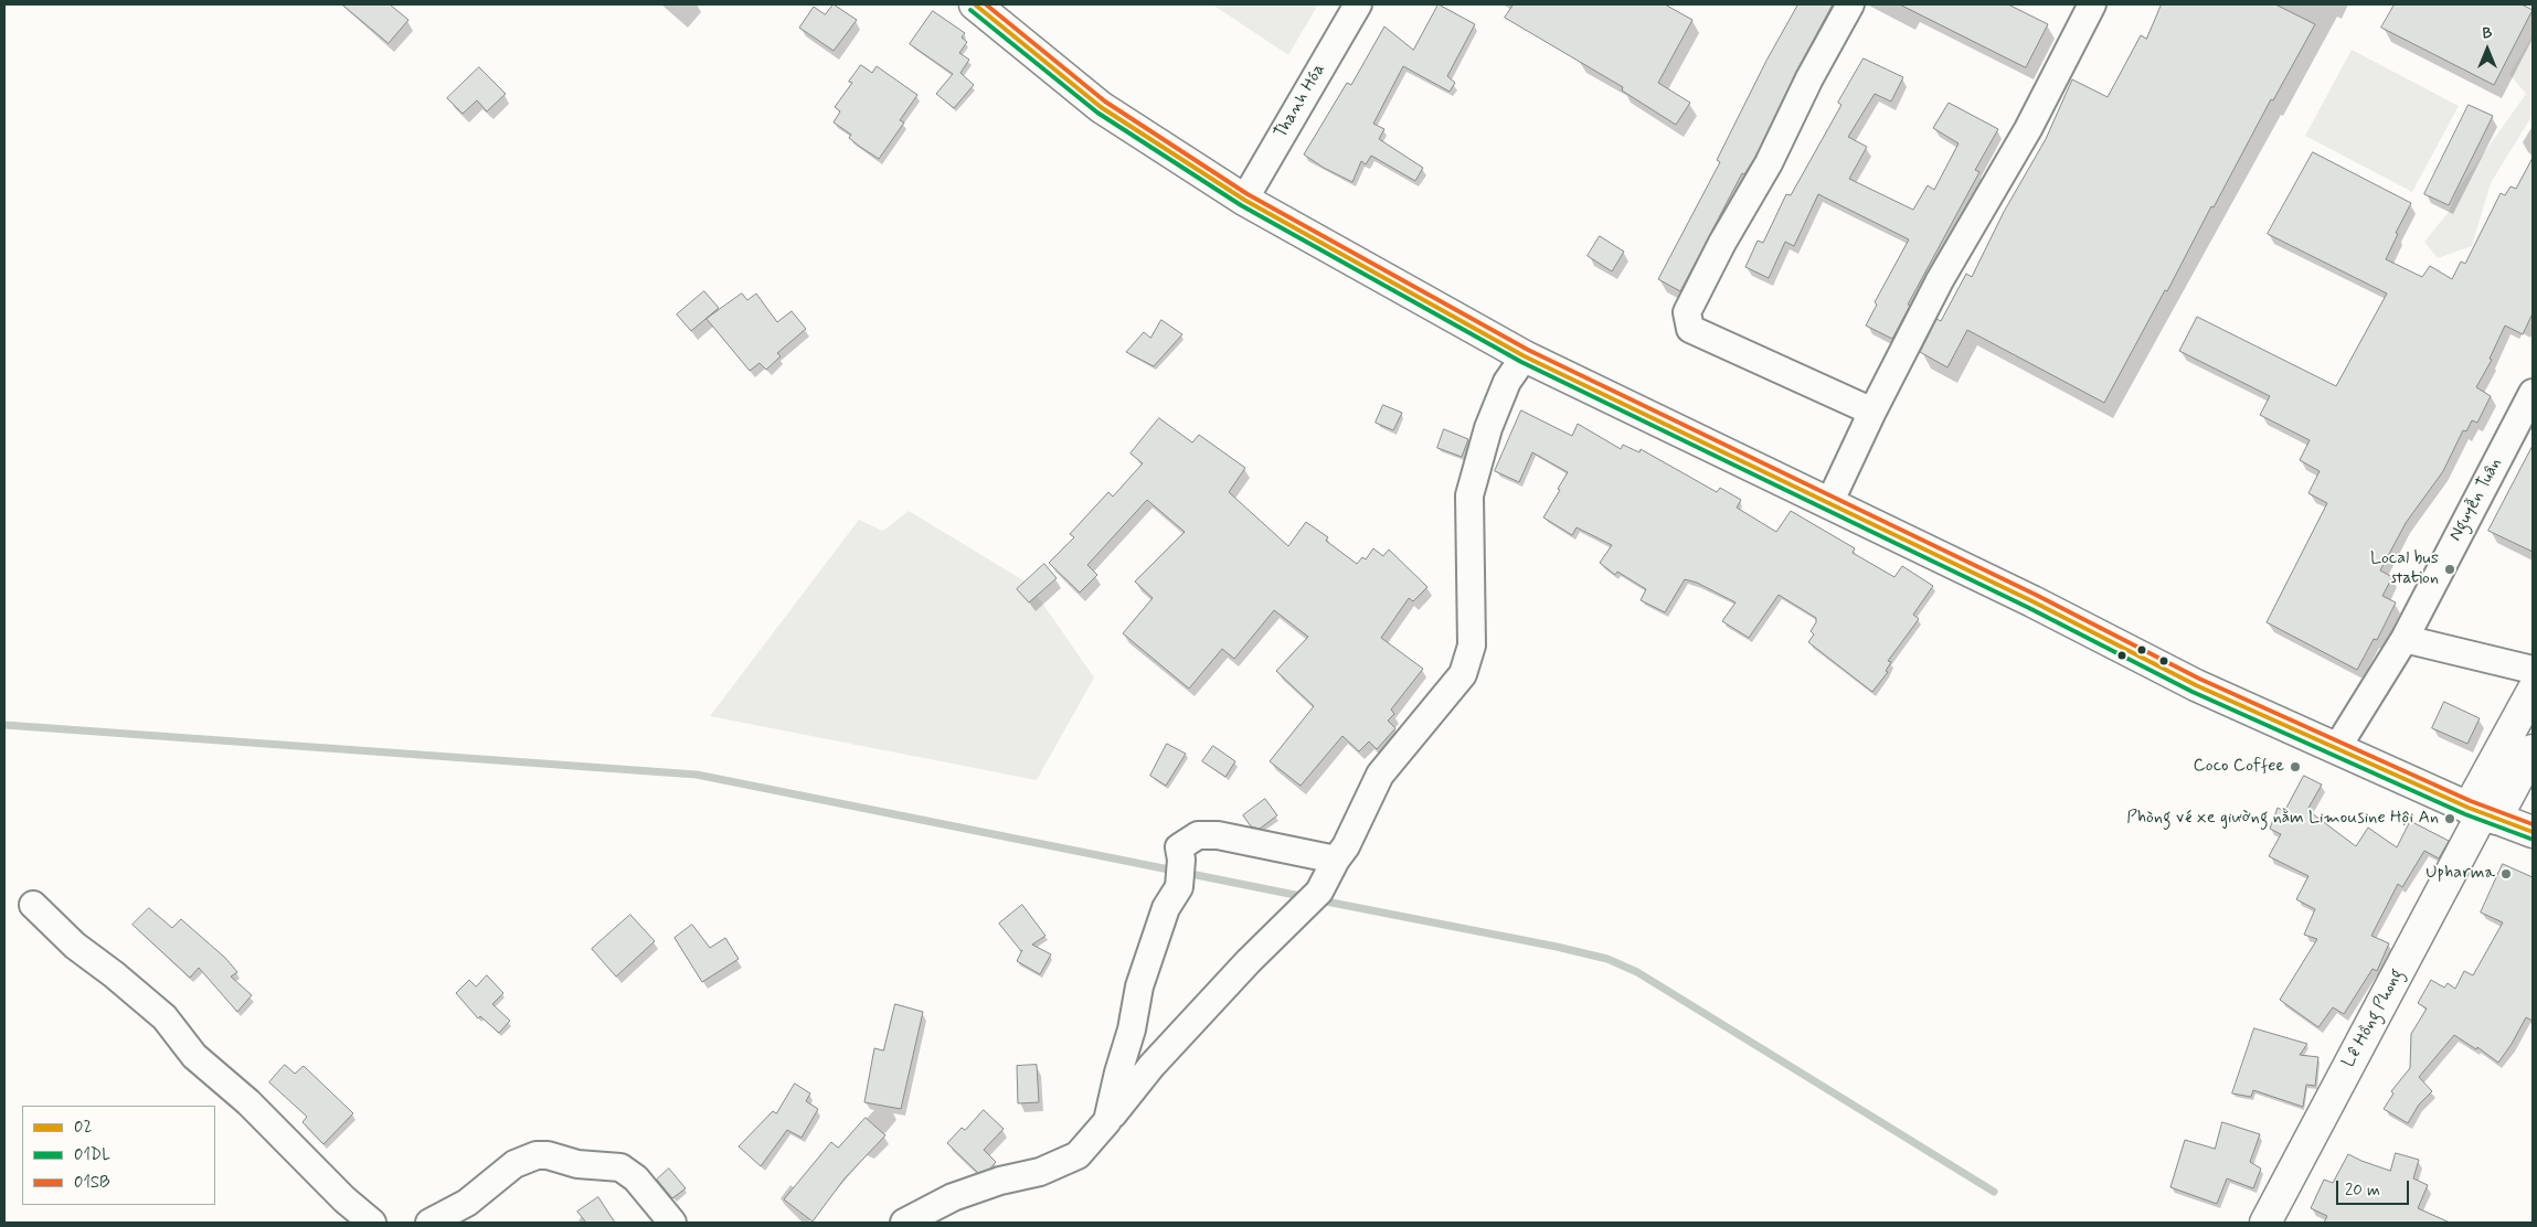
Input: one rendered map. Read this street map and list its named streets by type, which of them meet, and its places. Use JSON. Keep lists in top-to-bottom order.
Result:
{
  "streets": {
    "main road": ["Lê Hồng Phong"],
    "street": ["Thanh Hóa", "Nguyễn Tuân"]
  },
  "places": [
    "Local bus station",
    "Coco Coffee",
    "Phòng vé xe giường nằm Limousine Hội An",
    "Upharma"
  ],
  "lines": ["transit line 02", "transit line 01SB", "transit line 01DL"],
  "legend": ["02", "01DL", "01SB"],
  "scale_bar": "20 m",
  "north": "top"
}
